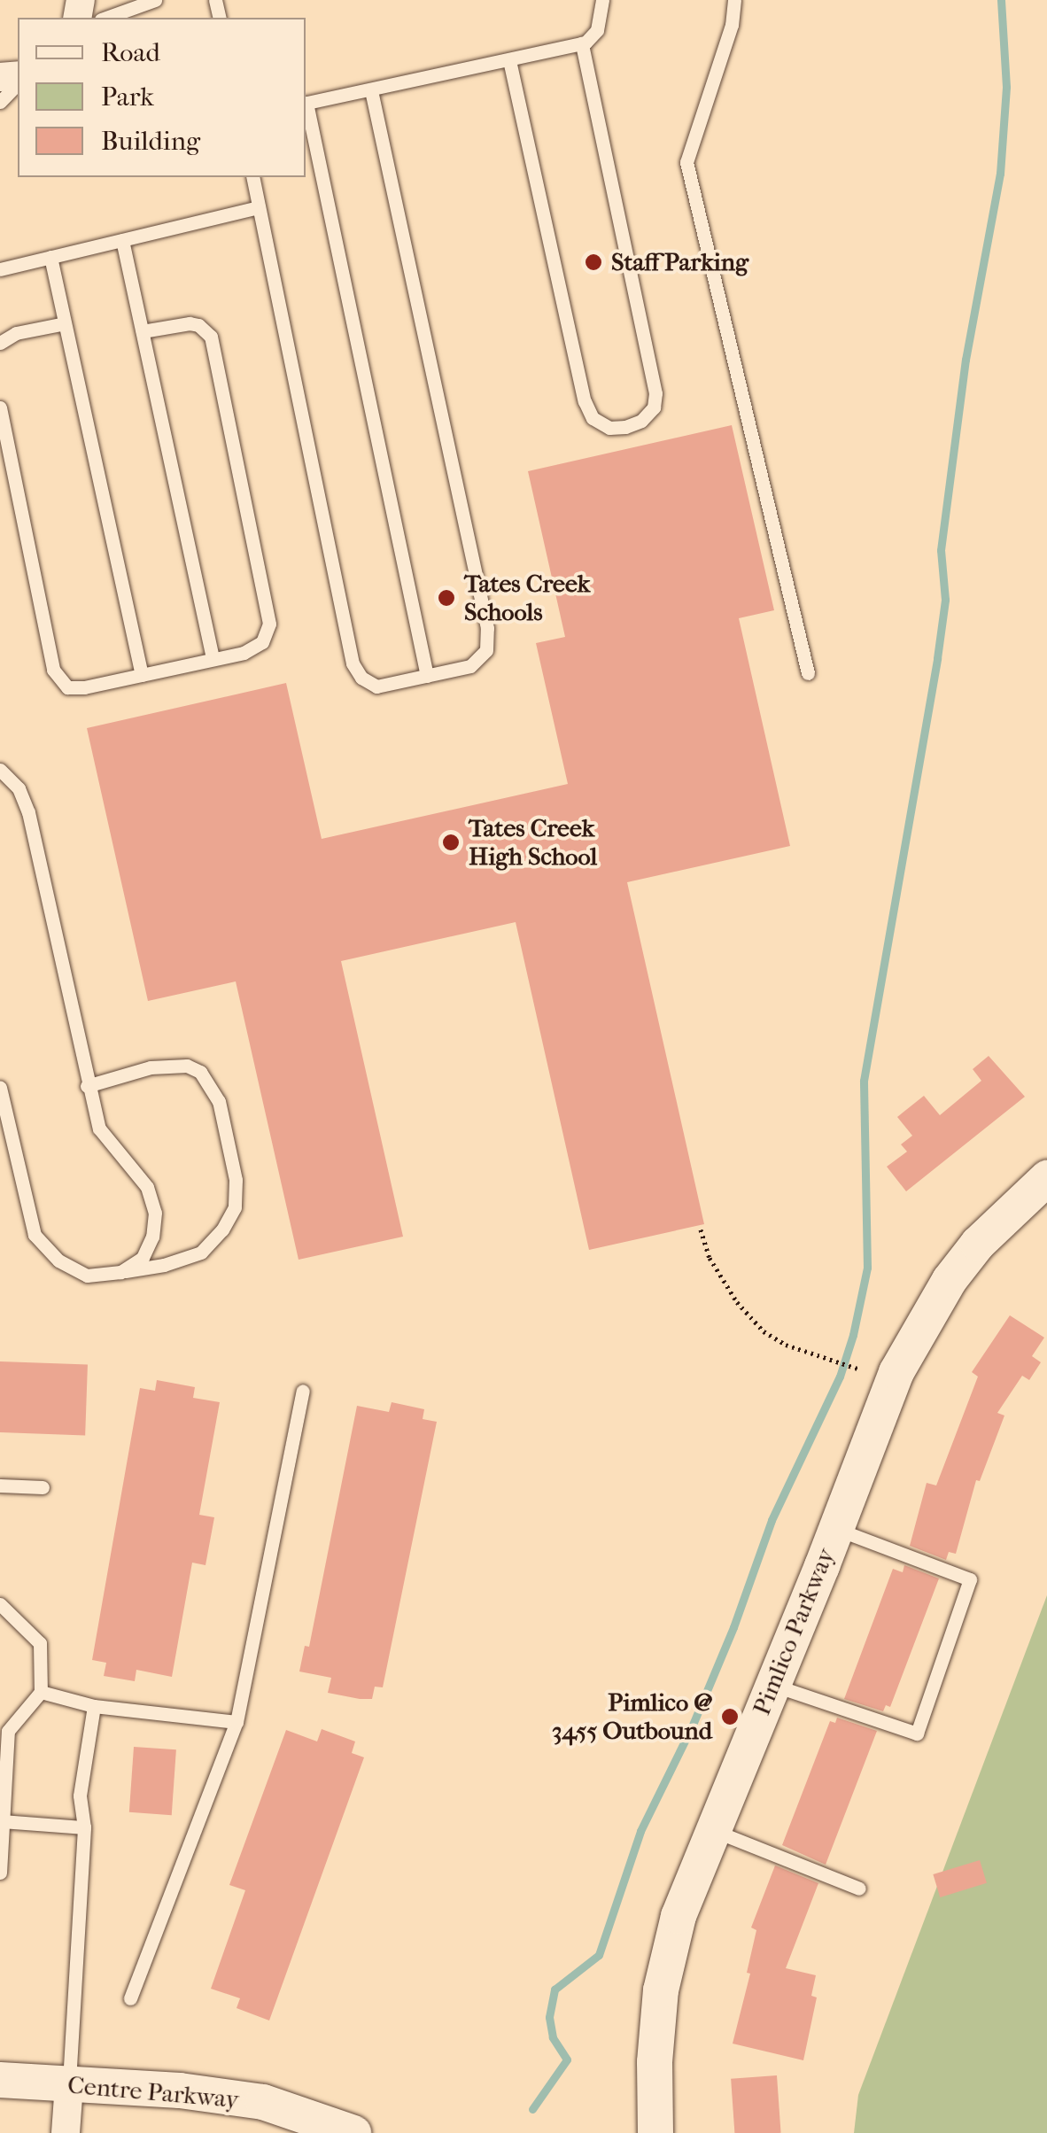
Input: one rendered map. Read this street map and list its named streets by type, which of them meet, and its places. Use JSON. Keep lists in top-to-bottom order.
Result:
{
  "streets": {
    "street": ["Pimlico Parkway", "Centre Parkway"]
  },
  "places": [
    "Staff Parking",
    "Tates Creek Schools",
    "Tates Creek High School",
    "Pimlico @ 3455 Outbound"
  ],
  "legend": ["Road", "Park", "Building"]
}
